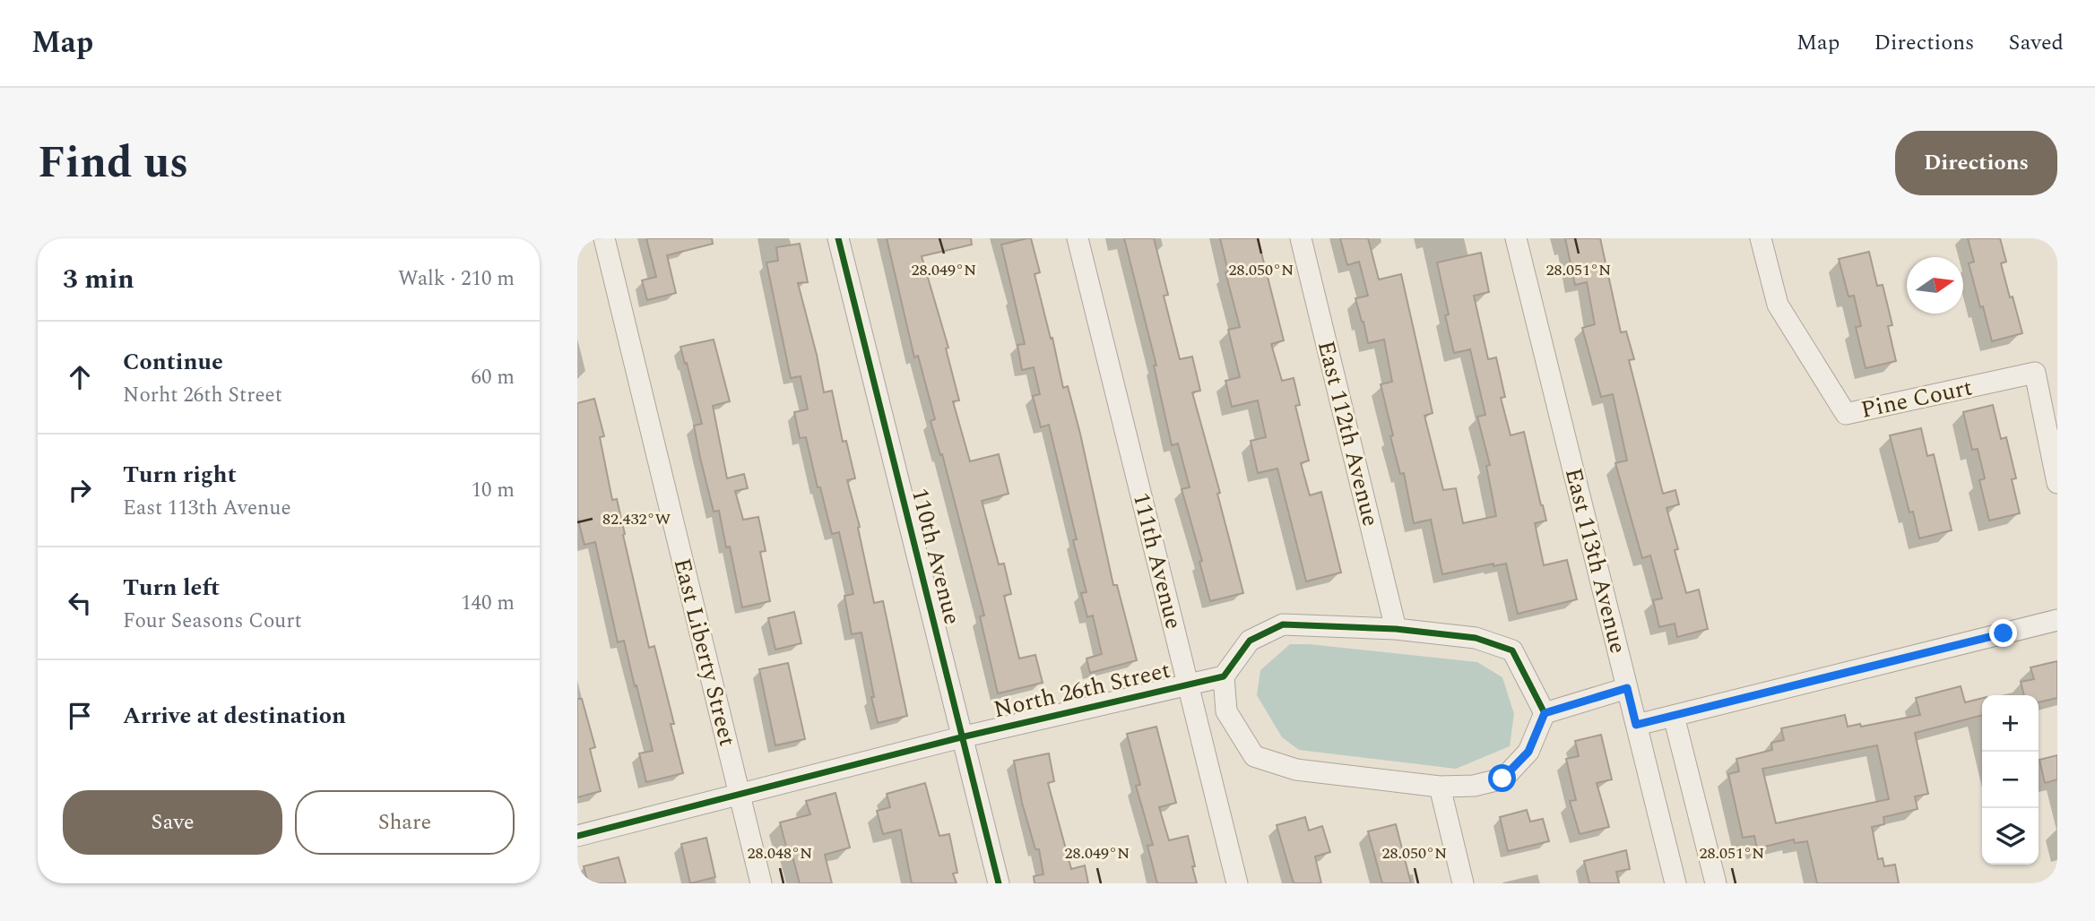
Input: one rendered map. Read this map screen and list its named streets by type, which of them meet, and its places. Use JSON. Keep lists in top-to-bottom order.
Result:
{
  "streets": {
    "street": [
      "Pine Court",
      "East 112th Avenue",
      "110th Avenue",
      "111th Avenue",
      "East 113th Avenue",
      "East Liberty Street",
      "North 26th Street"
    ]
  },
  "crossings": [
    ["110th Avenue", "North 26th Street"],
    ["111th Avenue", "North 26th Street"],
    ["East Liberty Street", "North 26th Street"]
  ],
  "north": "right",
  "page": {
    "header": "Map",
    "nav": ["Map", "Directions", "Saved"],
    "title": "Find us",
    "buttons": [
      "Directions",
      ["Save", "Share"]
    ],
    "heading": ["3 min", "Walk · 210 m"],
    "list": [
      ["Continue", "Norht 26th Street", "60 m"],
      ["Turn right", "East 113th Avenue", "10 m"],
      ["Turn left", "Four Seasons Court", "140 m"],
      "Arrive at destination"
    ],
    "map_buttons": ["+", "−"]
  },
  "coordinates": [
    "28.049°N",
    "28.050°N",
    "28.051°N",
    "82.432°W",
    "28.048°N"
  ]
}
